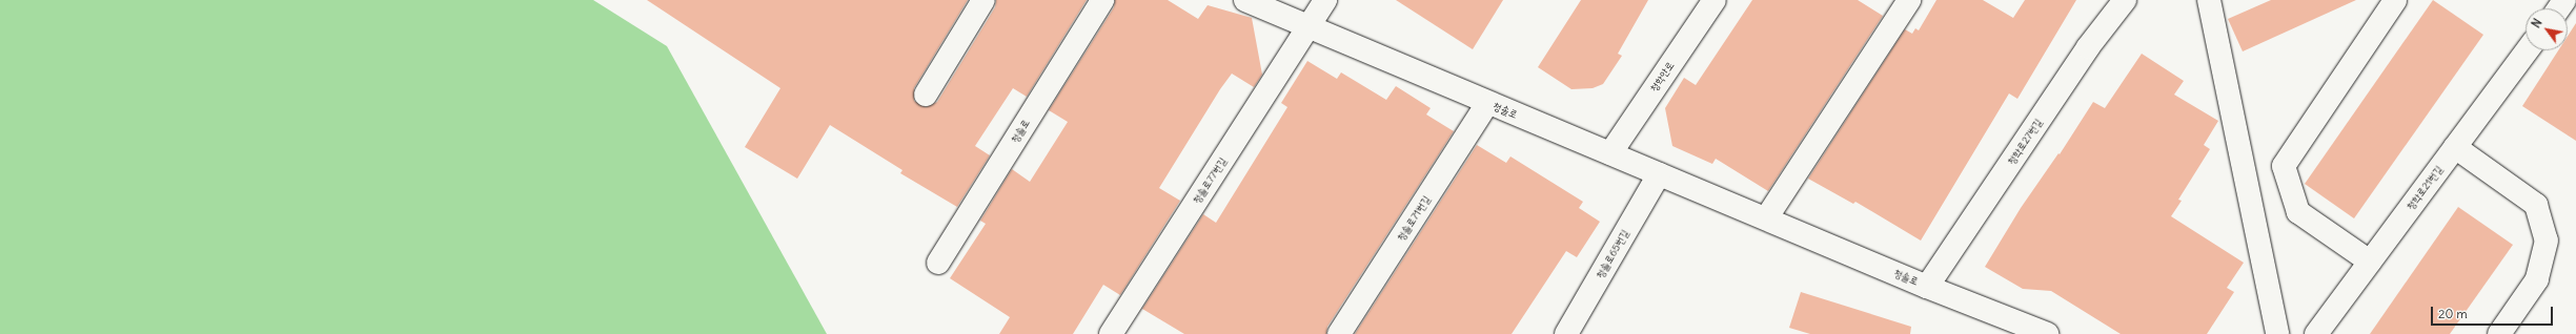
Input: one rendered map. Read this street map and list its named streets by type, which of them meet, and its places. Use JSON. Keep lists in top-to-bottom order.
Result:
{
  "streets": {
    "street": [
      "청학안로",
      "청솔로",
      "청학로27번길",
      "청솔로77번길",
      "청학로21번길",
      "청솔로71번길",
      "청솔로65번길"
    ]
  },
  "crossings": [
    ["청학안로", "청솔로"],
    ["청솔로", "청학로27번길"],
    ["청솔로", "청솔로77번길"],
    ["청솔로", "청솔로71번길"],
    ["청솔로", "청솔로65번길"]
  ],
  "scale_bar": "20 m",
  "north": "top left"
}
